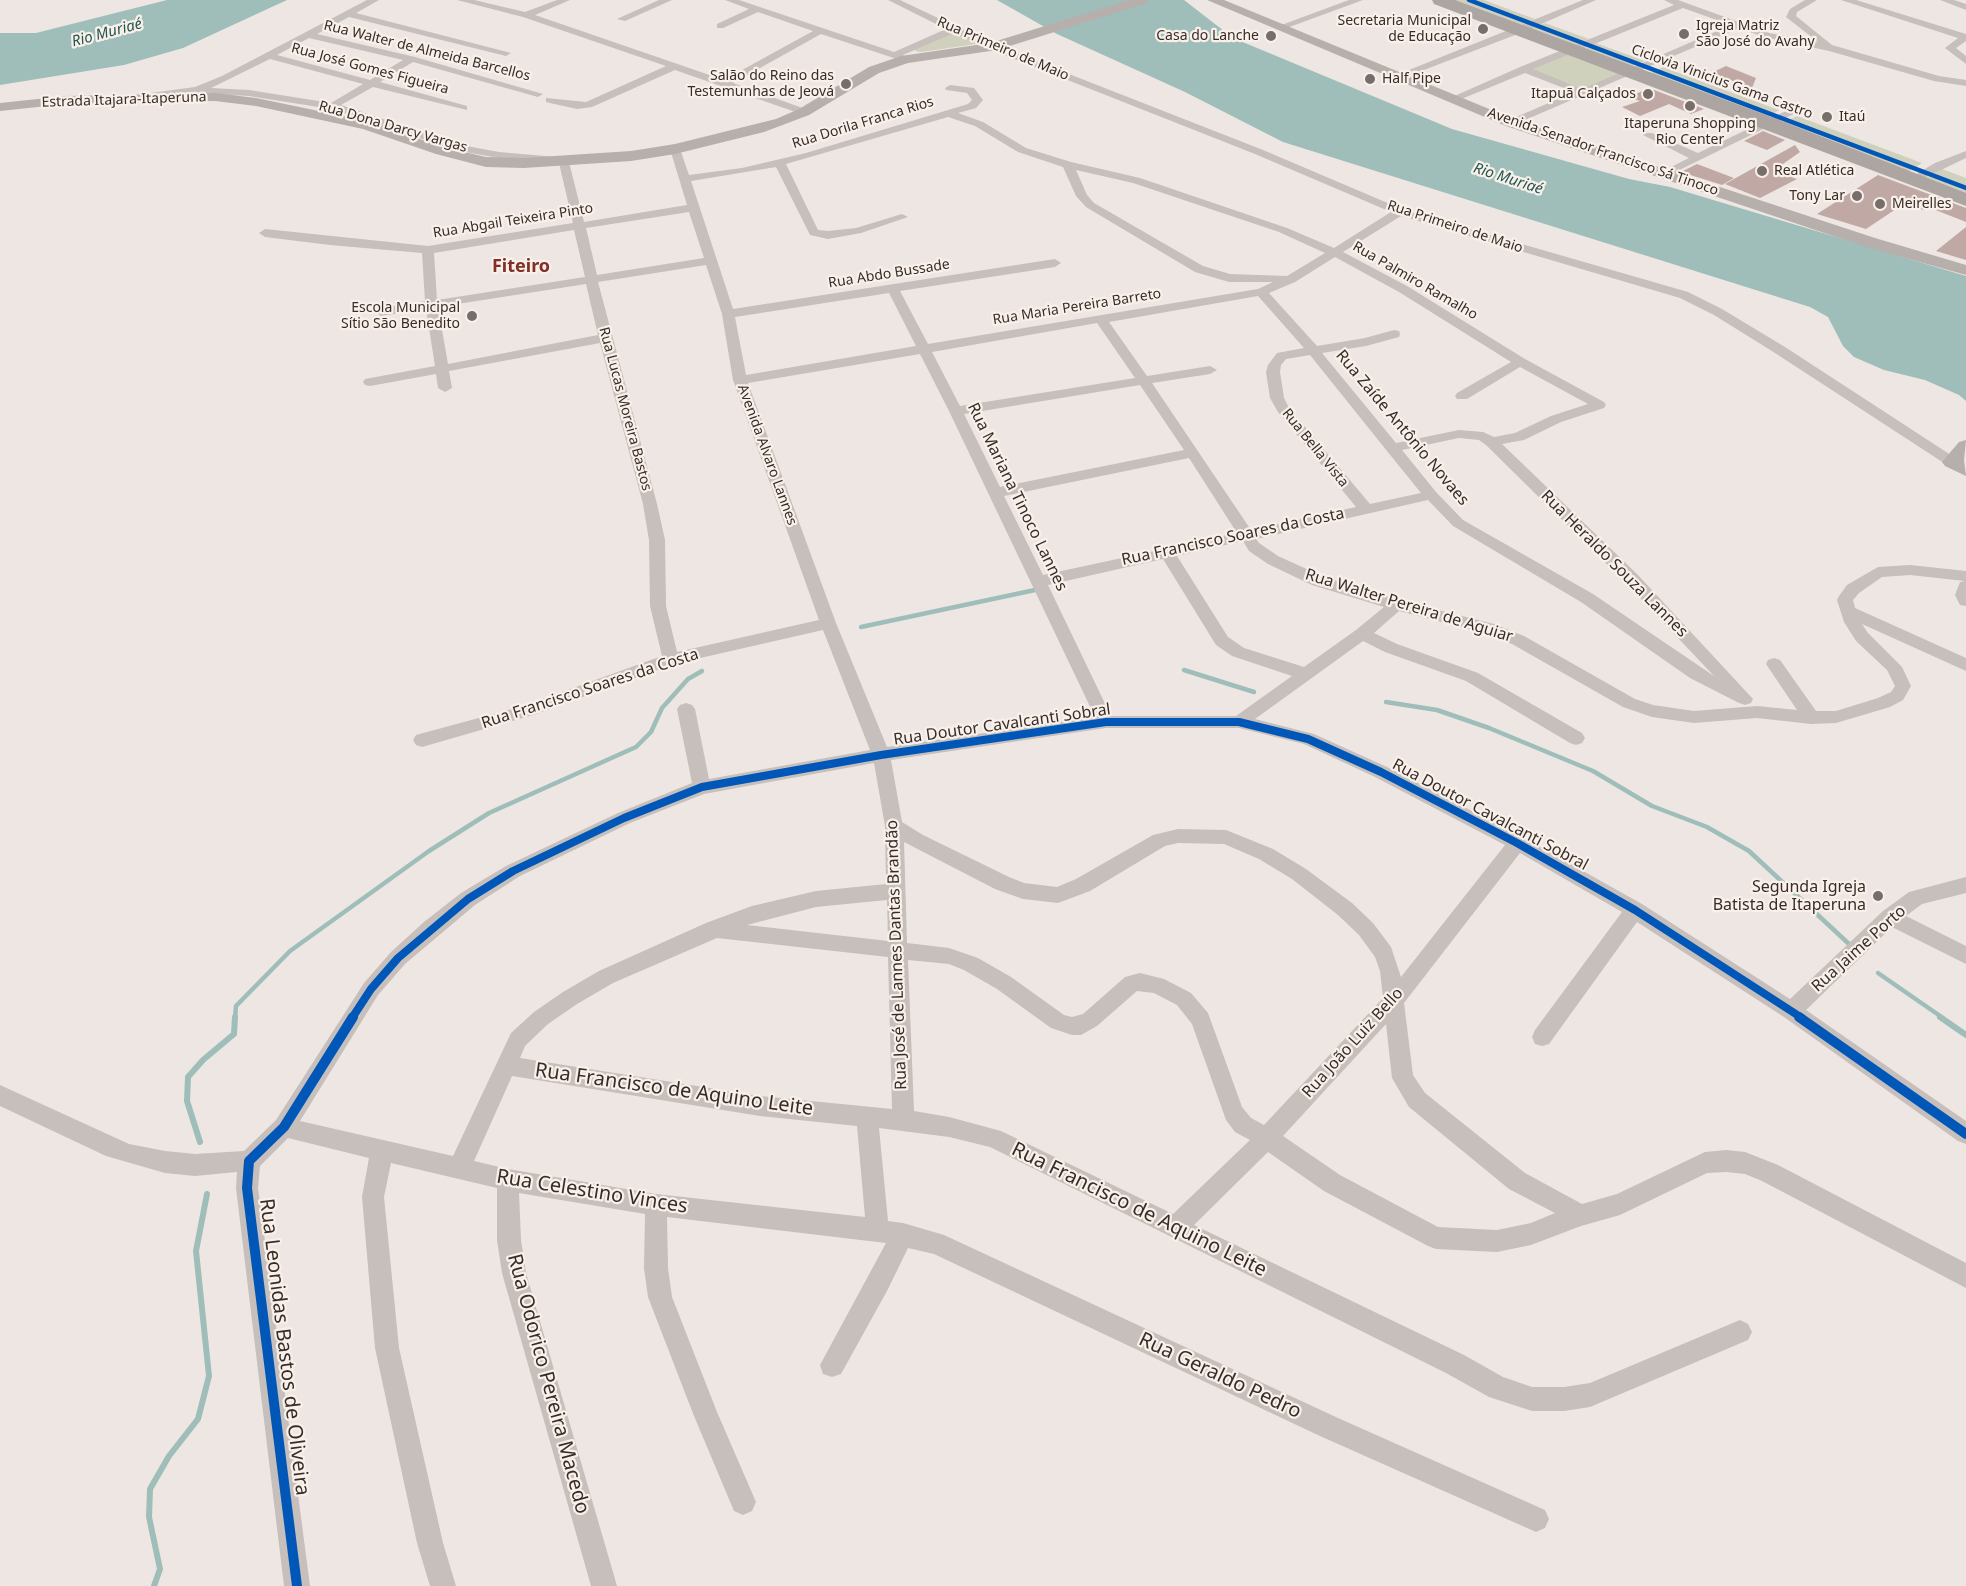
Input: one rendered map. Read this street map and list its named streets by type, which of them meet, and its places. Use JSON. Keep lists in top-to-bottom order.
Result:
{
  "streets": {
    "street": [
      "Rua Primeiro de Maio",
      "Rua Walter de Almeida Barcellos",
      "Rua José Gomes Figueira",
      "Estrada Itajara-Itaperuna",
      "Rua Dorila Franca Rios",
      "Rua Dona Darcy Vargas",
      "Avenida Senador Francisco Sá Tinoco",
      "Rua Abgail Teixeira Pinto",
      "Rua Abdo Bussade",
      "Rua Palmiro Ramalho",
      "Rua Maria Pereira Barreto",
      "Rua Lucas Moreira Bastos",
      "Rua Zaíde Antônio Novaes",
      "Rua Bella Vista",
      "Avenida Alvaro Lannes",
      "Rua Mariana Tinoco Lannes",
      "Rua Francisco Soares da Costa",
      "Rua Heraldo Souza Lannes",
      "Rua Walter Pereira de Aguiar",
      "Rua Doutor Cavalcanti Sobral",
      "Rua Jaime Porto",
      "Rua José de Lannes Dantas Brandão",
      "Rua João Luiz Bello",
      "Rua Francisco de Aquino Leite",
      "Rua Celestino Vinces",
      "Rua Leonidas Bastos de Oliveira",
      "Rua Geraldo Pedro",
      "Rua Odorico Pereira Macedo"
    ],
    "cycle path": ["Ciclovia Vinicius Gama Castro"]
  },
  "crossings": [
    ["Rua Primeiro de Maio", "Rua Dona Darcy Vargas"],
    ["Rua Primeiro de Maio", "Rua Maria Pereira Barreto"],
    ["Estrada Itajara-Itaperuna", "Rua Dona Darcy Vargas"],
    ["Estrada Itajara-Itaperuna", "Rua Lucas Moreira Bastos"],
    ["Rua Dorila Franca Rios", "Rua Palmiro Ramalho"],
    ["Rua Dorila Franca Rios", "Avenida Alvaro Lannes"],
    ["Rua Dona Darcy Vargas", "Rua Lucas Moreira Bastos"],
    ["Rua Dona Darcy Vargas", "Avenida Alvaro Lannes"],
    ["Rua Abgail Teixeira Pinto", "Rua Lucas Moreira Bastos"],
    ["Rua Abgail Teixeira Pinto", "Avenida Alvaro Lannes"],
    ["Rua Abdo Bussade", "Avenida Alvaro Lannes"],
    ["Rua Abdo Bussade", "Rua Mariana Tinoco Lannes"],
    ["Rua Palmiro Ramalho", "Rua Maria Pereira Barreto"],
    ["Rua Palmiro Ramalho", "Rua Heraldo Souza Lannes"],
    ["Rua Maria Pereira Barreto", "Rua Zaíde Antônio Novaes"],
    ["Rua Maria Pereira Barreto", "Avenida Alvaro Lannes"],
    ["Rua Maria Pereira Barreto", "Rua Mariana Tinoco Lannes"],
    ["Rua Maria Pereira Barreto", "Rua Walter Pereira de Aguiar"],
    ["Rua Lucas Moreira Bastos", "Rua Francisco Soares da Costa"],
    ["Rua Zaíde Antônio Novaes", "Rua Bella Vista"],
    ["Rua Zaíde Antônio Novaes", "Rua Francisco Soares da Costa"],
    ["Rua Zaíde Antônio Novaes", "Rua Heraldo Souza Lannes"],
    ["Rua Bella Vista", "Rua Francisco Soares da Costa"],
    ["Avenida Alvaro Lannes", "Rua Francisco Soares da Costa"],
    ["Avenida Alvaro Lannes", "Rua Doutor Cavalcanti Sobral"],
    ["Avenida Alvaro Lannes", "Rua José de Lannes Dantas Brandão"],
    ["Rua Mariana Tinoco Lannes", "Rua Francisco Soares da Costa"],
    ["Rua Mariana Tinoco Lannes", "Rua Doutor Cavalcanti Sobral"],
    ["Rua Francisco Soares da Costa", "Rua Walter Pereira de Aguiar"],
    ["Rua Heraldo Souza Lannes", "Rua Walter Pereira de Aguiar"],
    ["Rua Doutor Cavalcanti Sobral", "Rua Jaime Porto"],
    ["Rua Doutor Cavalcanti Sobral", "Rua José de Lannes Dantas Brandão"],
    ["Rua Doutor Cavalcanti Sobral", "Rua João Luiz Bello"],
    ["Rua Doutor Cavalcanti Sobral", "Rua Celestino Vinces"],
    ["Rua José de Lannes Dantas Brandão", "Rua Francisco de Aquino Leite"],
    ["Rua João Luiz Bello", "Rua Francisco de Aquino Leite"],
    ["Rua Celestino Vinces", "Rua Geraldo Pedro"],
    ["Rua Celestino Vinces", "Rua Odorico Pereira Macedo"]
  ],
  "districts": ["Fiteiro"],
  "water": ["Rio Muriaé"],
  "places": [
    "Secretaria Municipal de Educação",
    "Igreja Matriz São José do Avahy",
    "Casa do Lanche",
    "Half Pipe",
    "Salão do Reino das Testemunhas de Jeová",
    "Itapuã Calçados",
    "Itaperuna Shopping Rio Center",
    "Itaú",
    "Real Atlética",
    "Tony Lar",
    "Meirelles",
    "Escola Municipal Sítio São Benedito",
    "Segunda Igreja Batista de Itaperuna"
  ]
}
